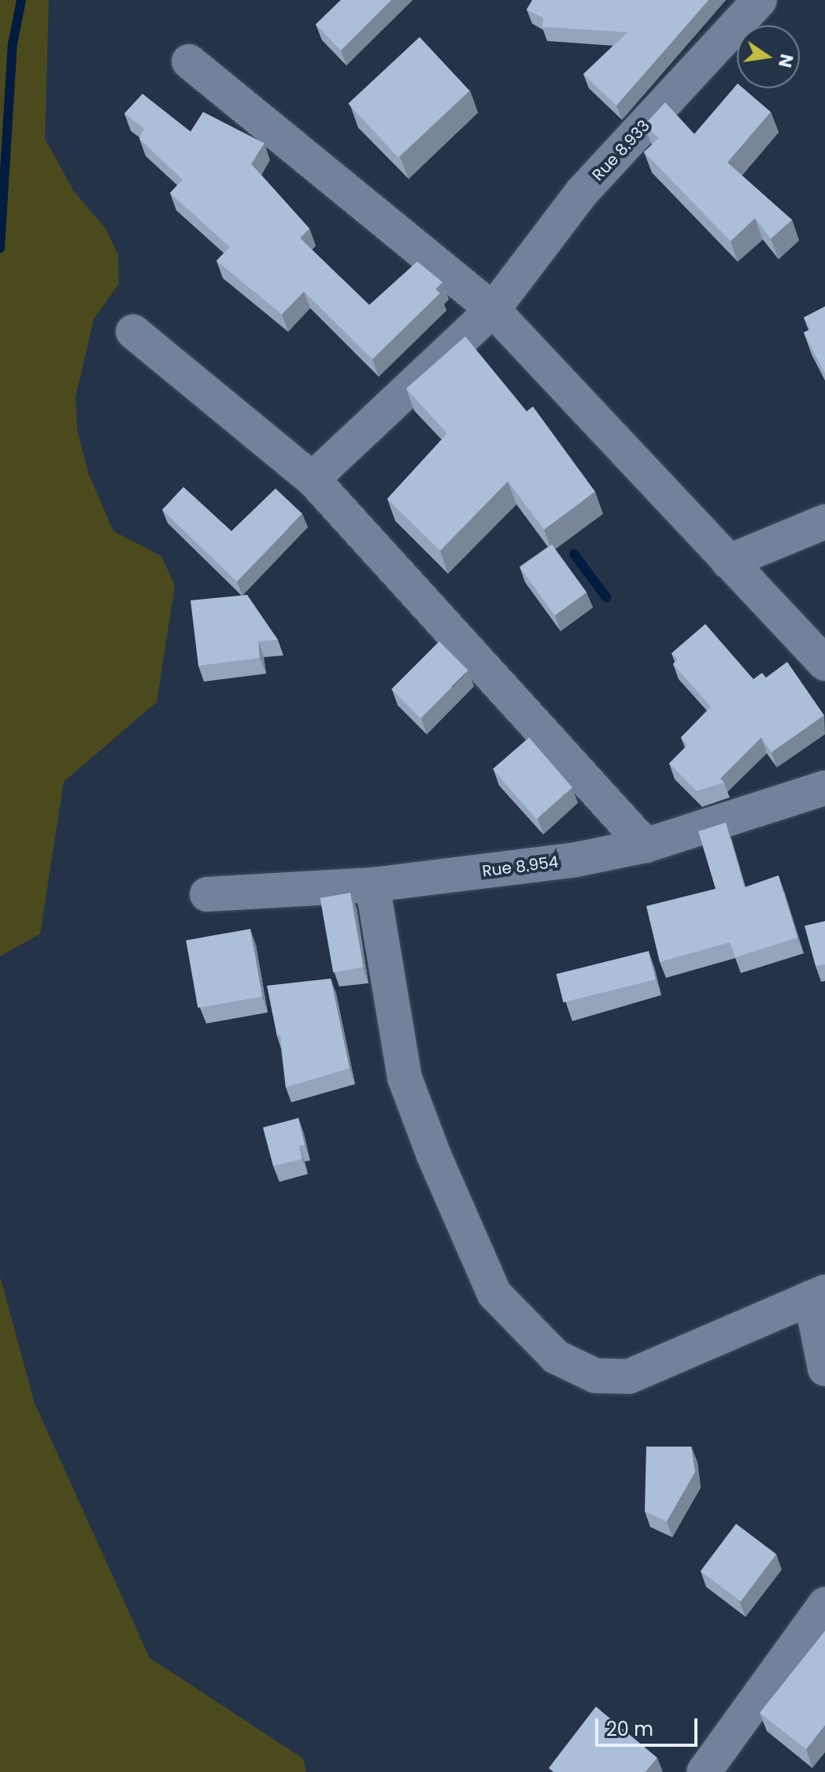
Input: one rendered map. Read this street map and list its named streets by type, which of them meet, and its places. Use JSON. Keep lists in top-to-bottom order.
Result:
{
  "streets": {
    "street": ["Rue 8.933", "Rue 8.954"]
  },
  "scale_bar": "20 m",
  "north": "right"
}
